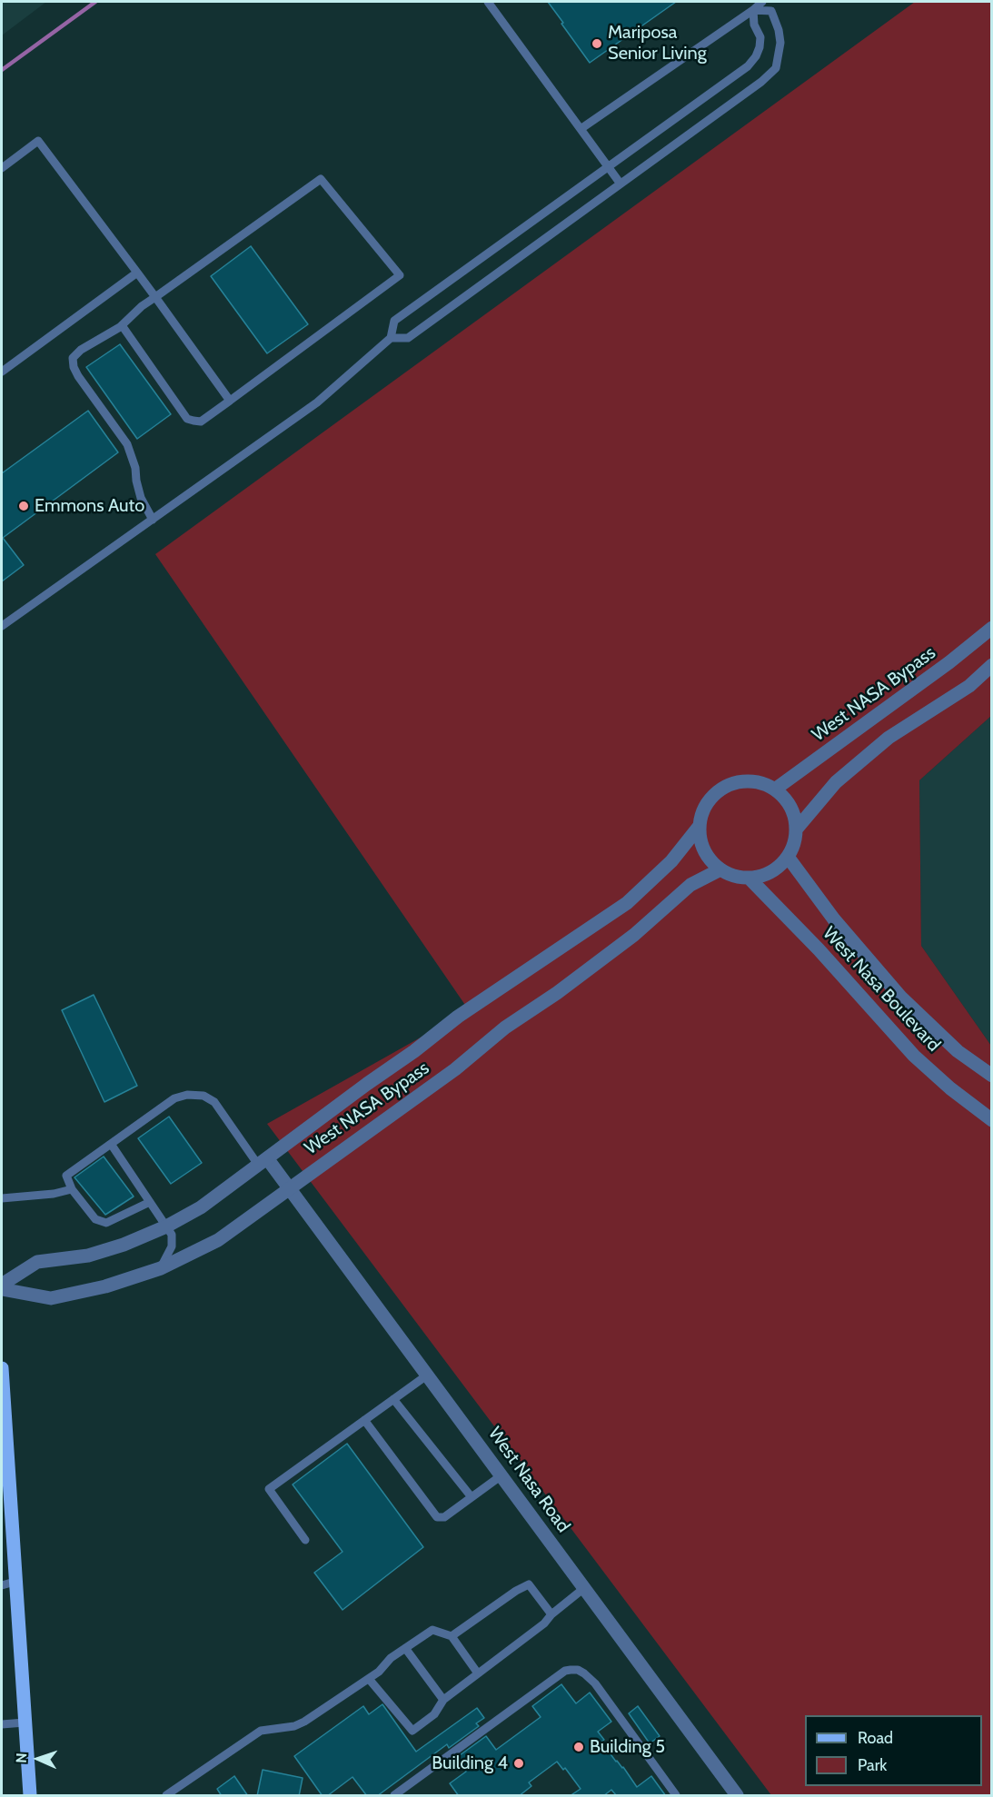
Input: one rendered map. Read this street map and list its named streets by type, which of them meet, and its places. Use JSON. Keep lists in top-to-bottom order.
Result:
{
  "streets": {
    "street": ["West NASA Bypass", "West Nasa Boulevard", "West Nasa Road"]
  },
  "crossings": [
    ["West NASA Bypass", "West Nasa Boulevard"],
    ["West NASA Bypass", "West Nasa Road"]
  ],
  "places": [
    "Mariposa Senior Living",
    "Emmons Auto",
    "Building 5",
    "Building 4"
  ],
  "legend": ["Road", "Park"],
  "north": "left"
}
